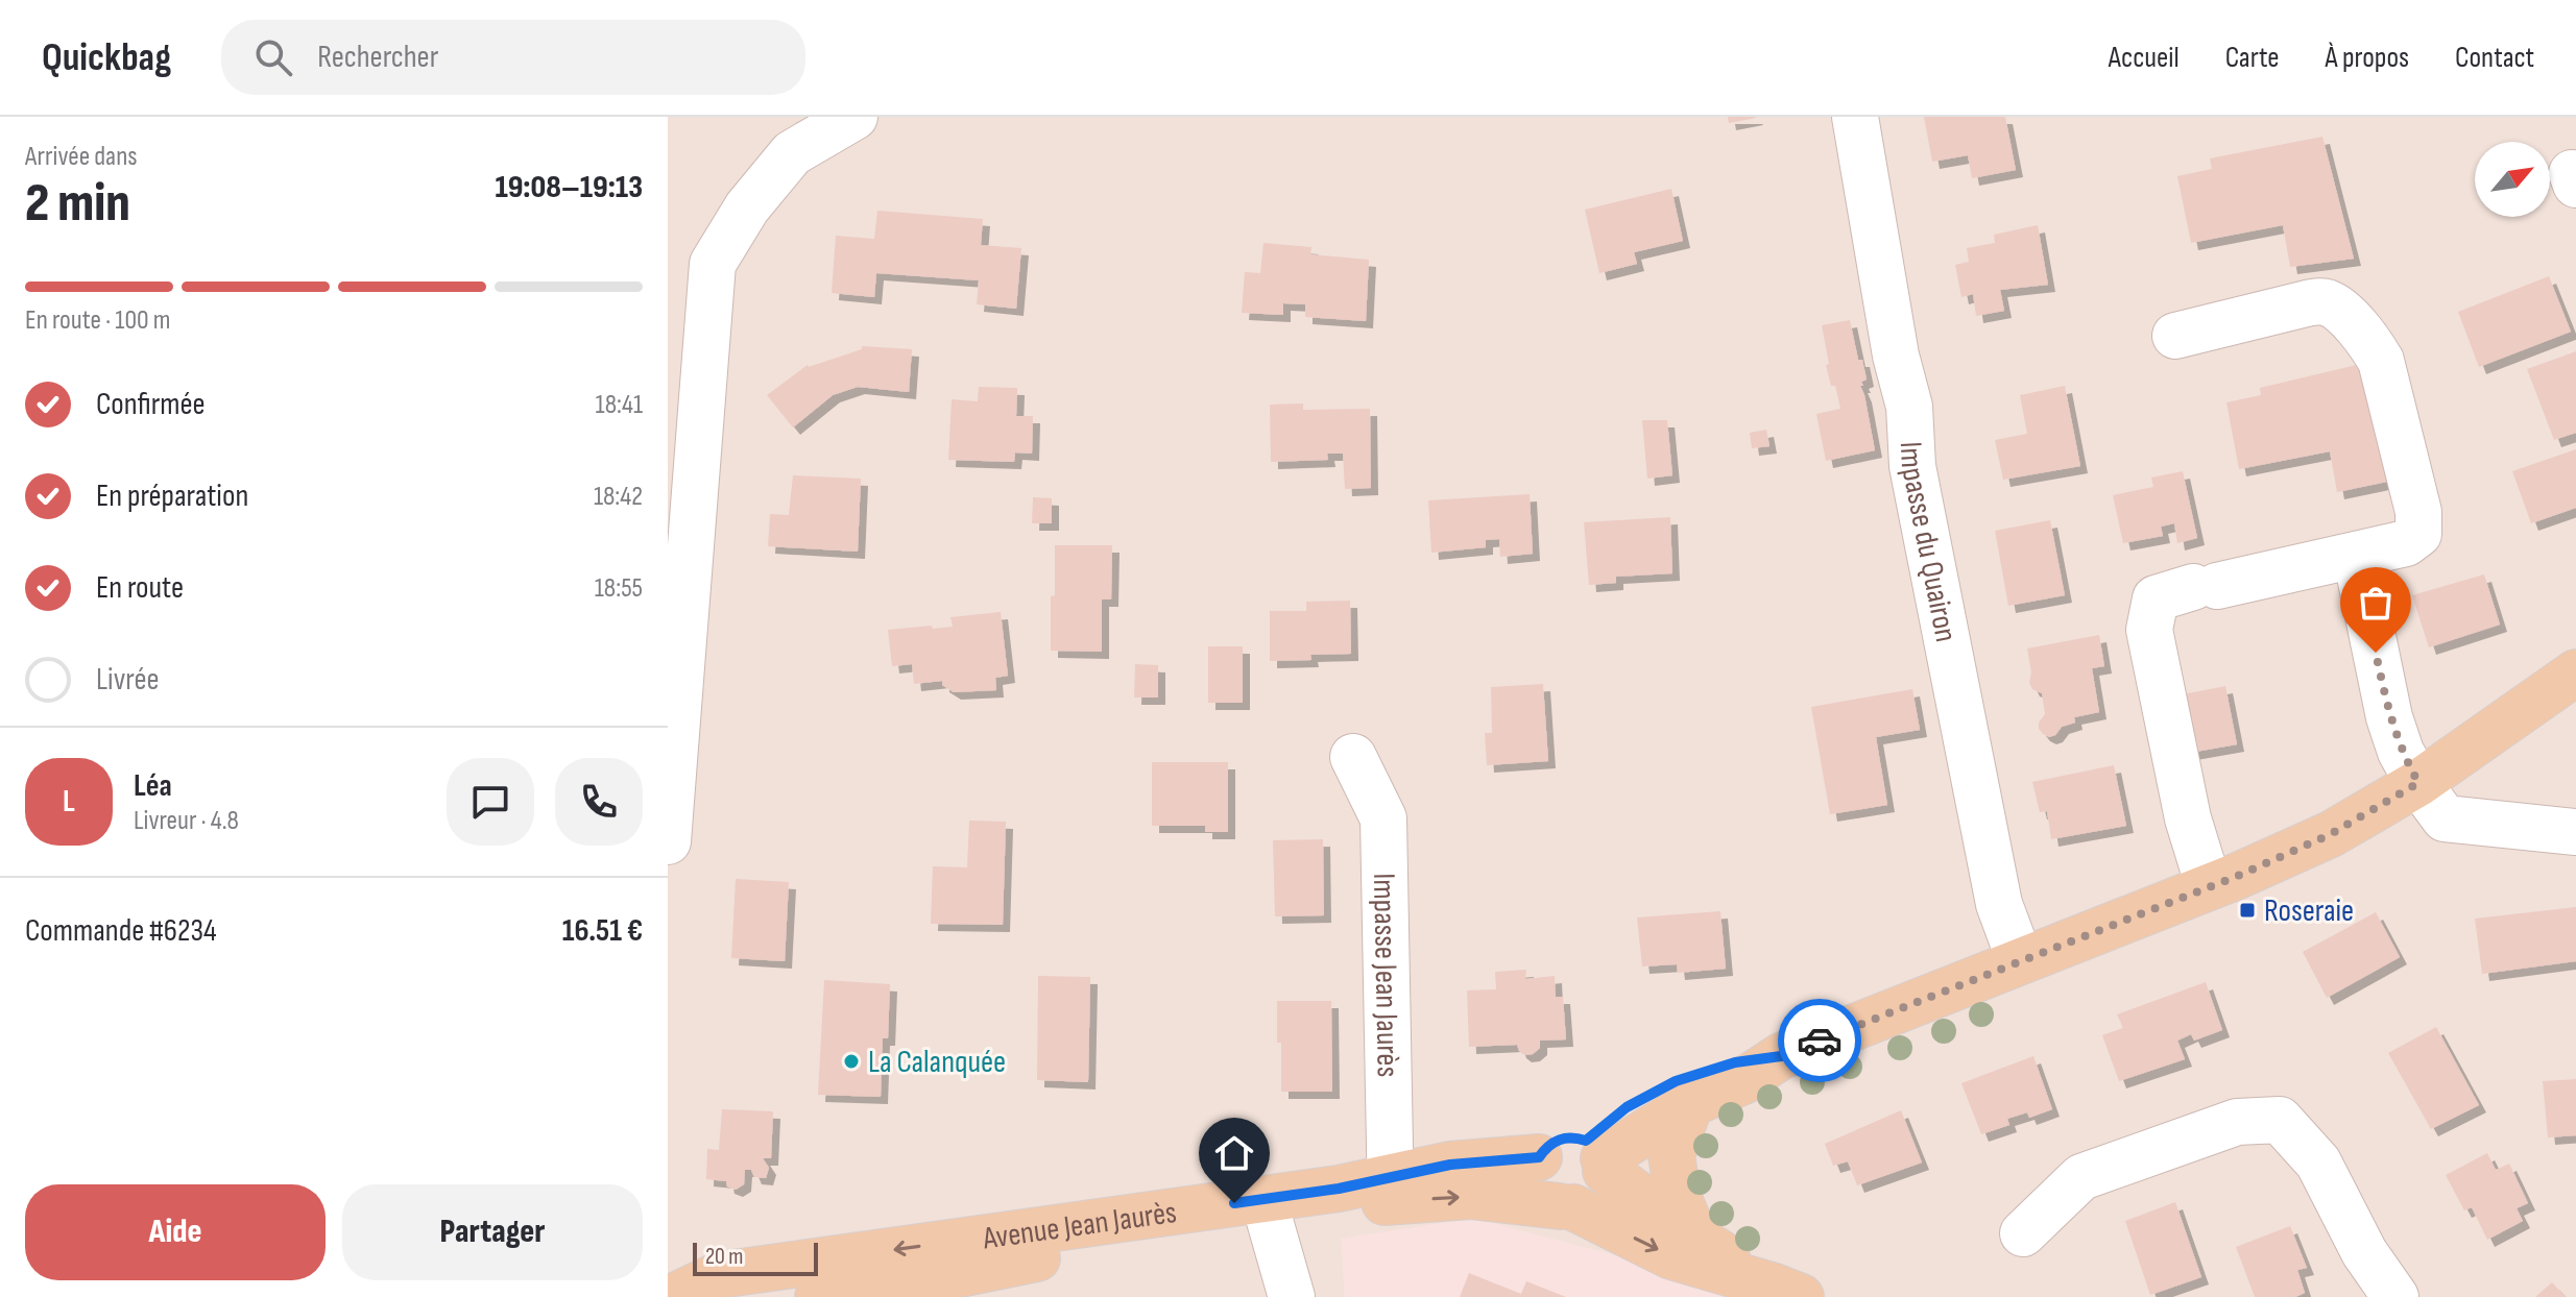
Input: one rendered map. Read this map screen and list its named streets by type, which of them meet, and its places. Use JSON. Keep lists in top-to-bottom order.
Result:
{
  "streets": {
    "main road": ["Avenue Jean Jaurès"],
    "street": ["Impasse du Quairon", "Impasse Jean Jaurès"]
  },
  "crossings": [
    ["Impasse Jean Jaurès", "Avenue Jean Jaurès"]
  ],
  "places": {
    "transit": ["Roseraie"],
    "other": ["La Calanquée"]
  },
  "scale_bar": "20 m",
  "north": "top right",
  "page": {
    "header": "Quickbag",
    "search": "Rechercher",
    "nav": [
      "Accueil",
      "Carte",
      "À propos",
      "Contact"
    ],
    "heading": ["2 min", "Arrivée dans", "19:08–19:13"],
    "panel": [
      "Léa",
      "Livreur · 4.8",
      "Commande #6234",
      "16.51 €"
    ],
    "bar": "En route · 100 m",
    "list": [
      ["Confirmée", "18:41"],
      ["En préparation", "18:42"],
      ["En route", "18:55"],
      "Livrée"
    ],
    "round": "L",
    "buttons": ["Aide", "Partager"],
    "scale": "20 m"
  }
}
